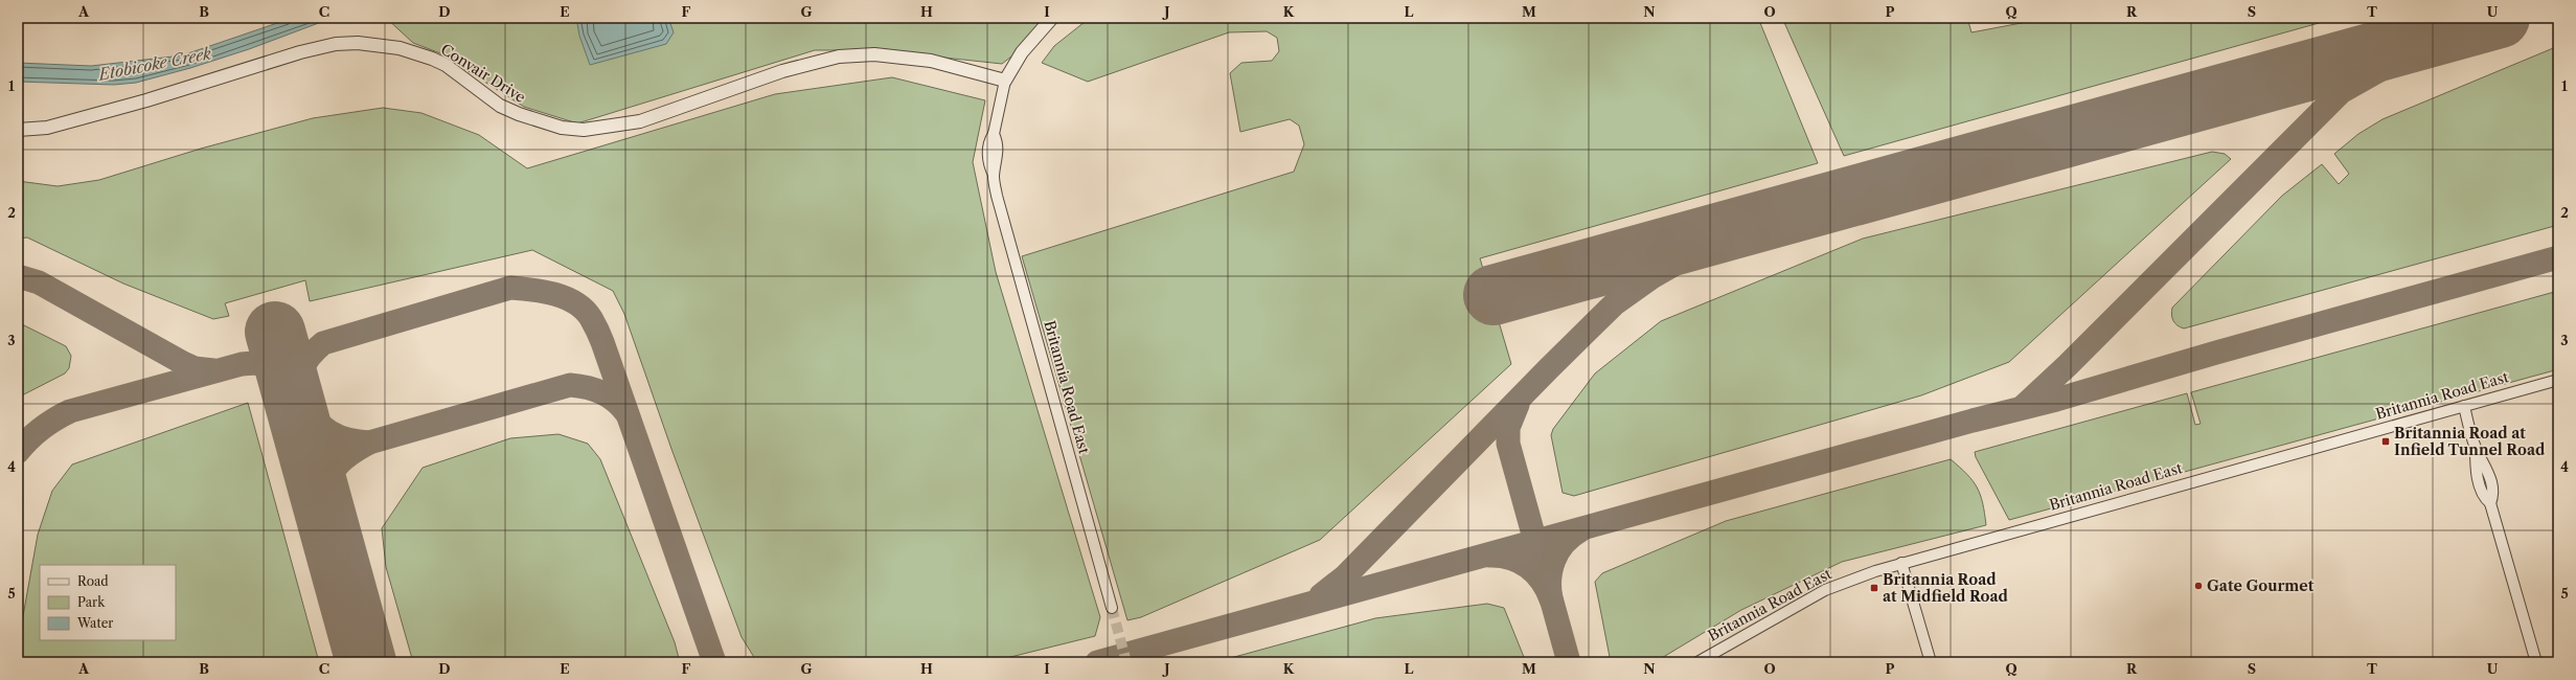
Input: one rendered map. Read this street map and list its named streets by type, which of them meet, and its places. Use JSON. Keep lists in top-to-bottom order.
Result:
{
  "streets": {
    "street": ["Convair Drive", "Britannia Road East"]
  },
  "crossings": [
    ["Convair Drive", "Britannia Road East"]
  ],
  "water": ["Etobicoke Creek"],
  "places": {
    "transit": ["Britannia Road at Infield Tunnel Road", "Britannia Road at Midfield Road"],
    "other": ["Gate Gourmet"]
  },
  "legend": ["Road", "Park", "Water"],
  "grid": {
    "columns": [
      "A",
      "B",
      "C",
      "D",
      "E",
      "F",
      "G",
      "H",
      "I",
      "J",
      "K",
      "L",
      "M",
      "N",
      "O",
      "P",
      "Q",
      "R",
      "S",
      "T",
      "U"
    ],
    "rows": [
      "1",
      "2",
      "3",
      "4",
      "5"
    ]
  }
}
